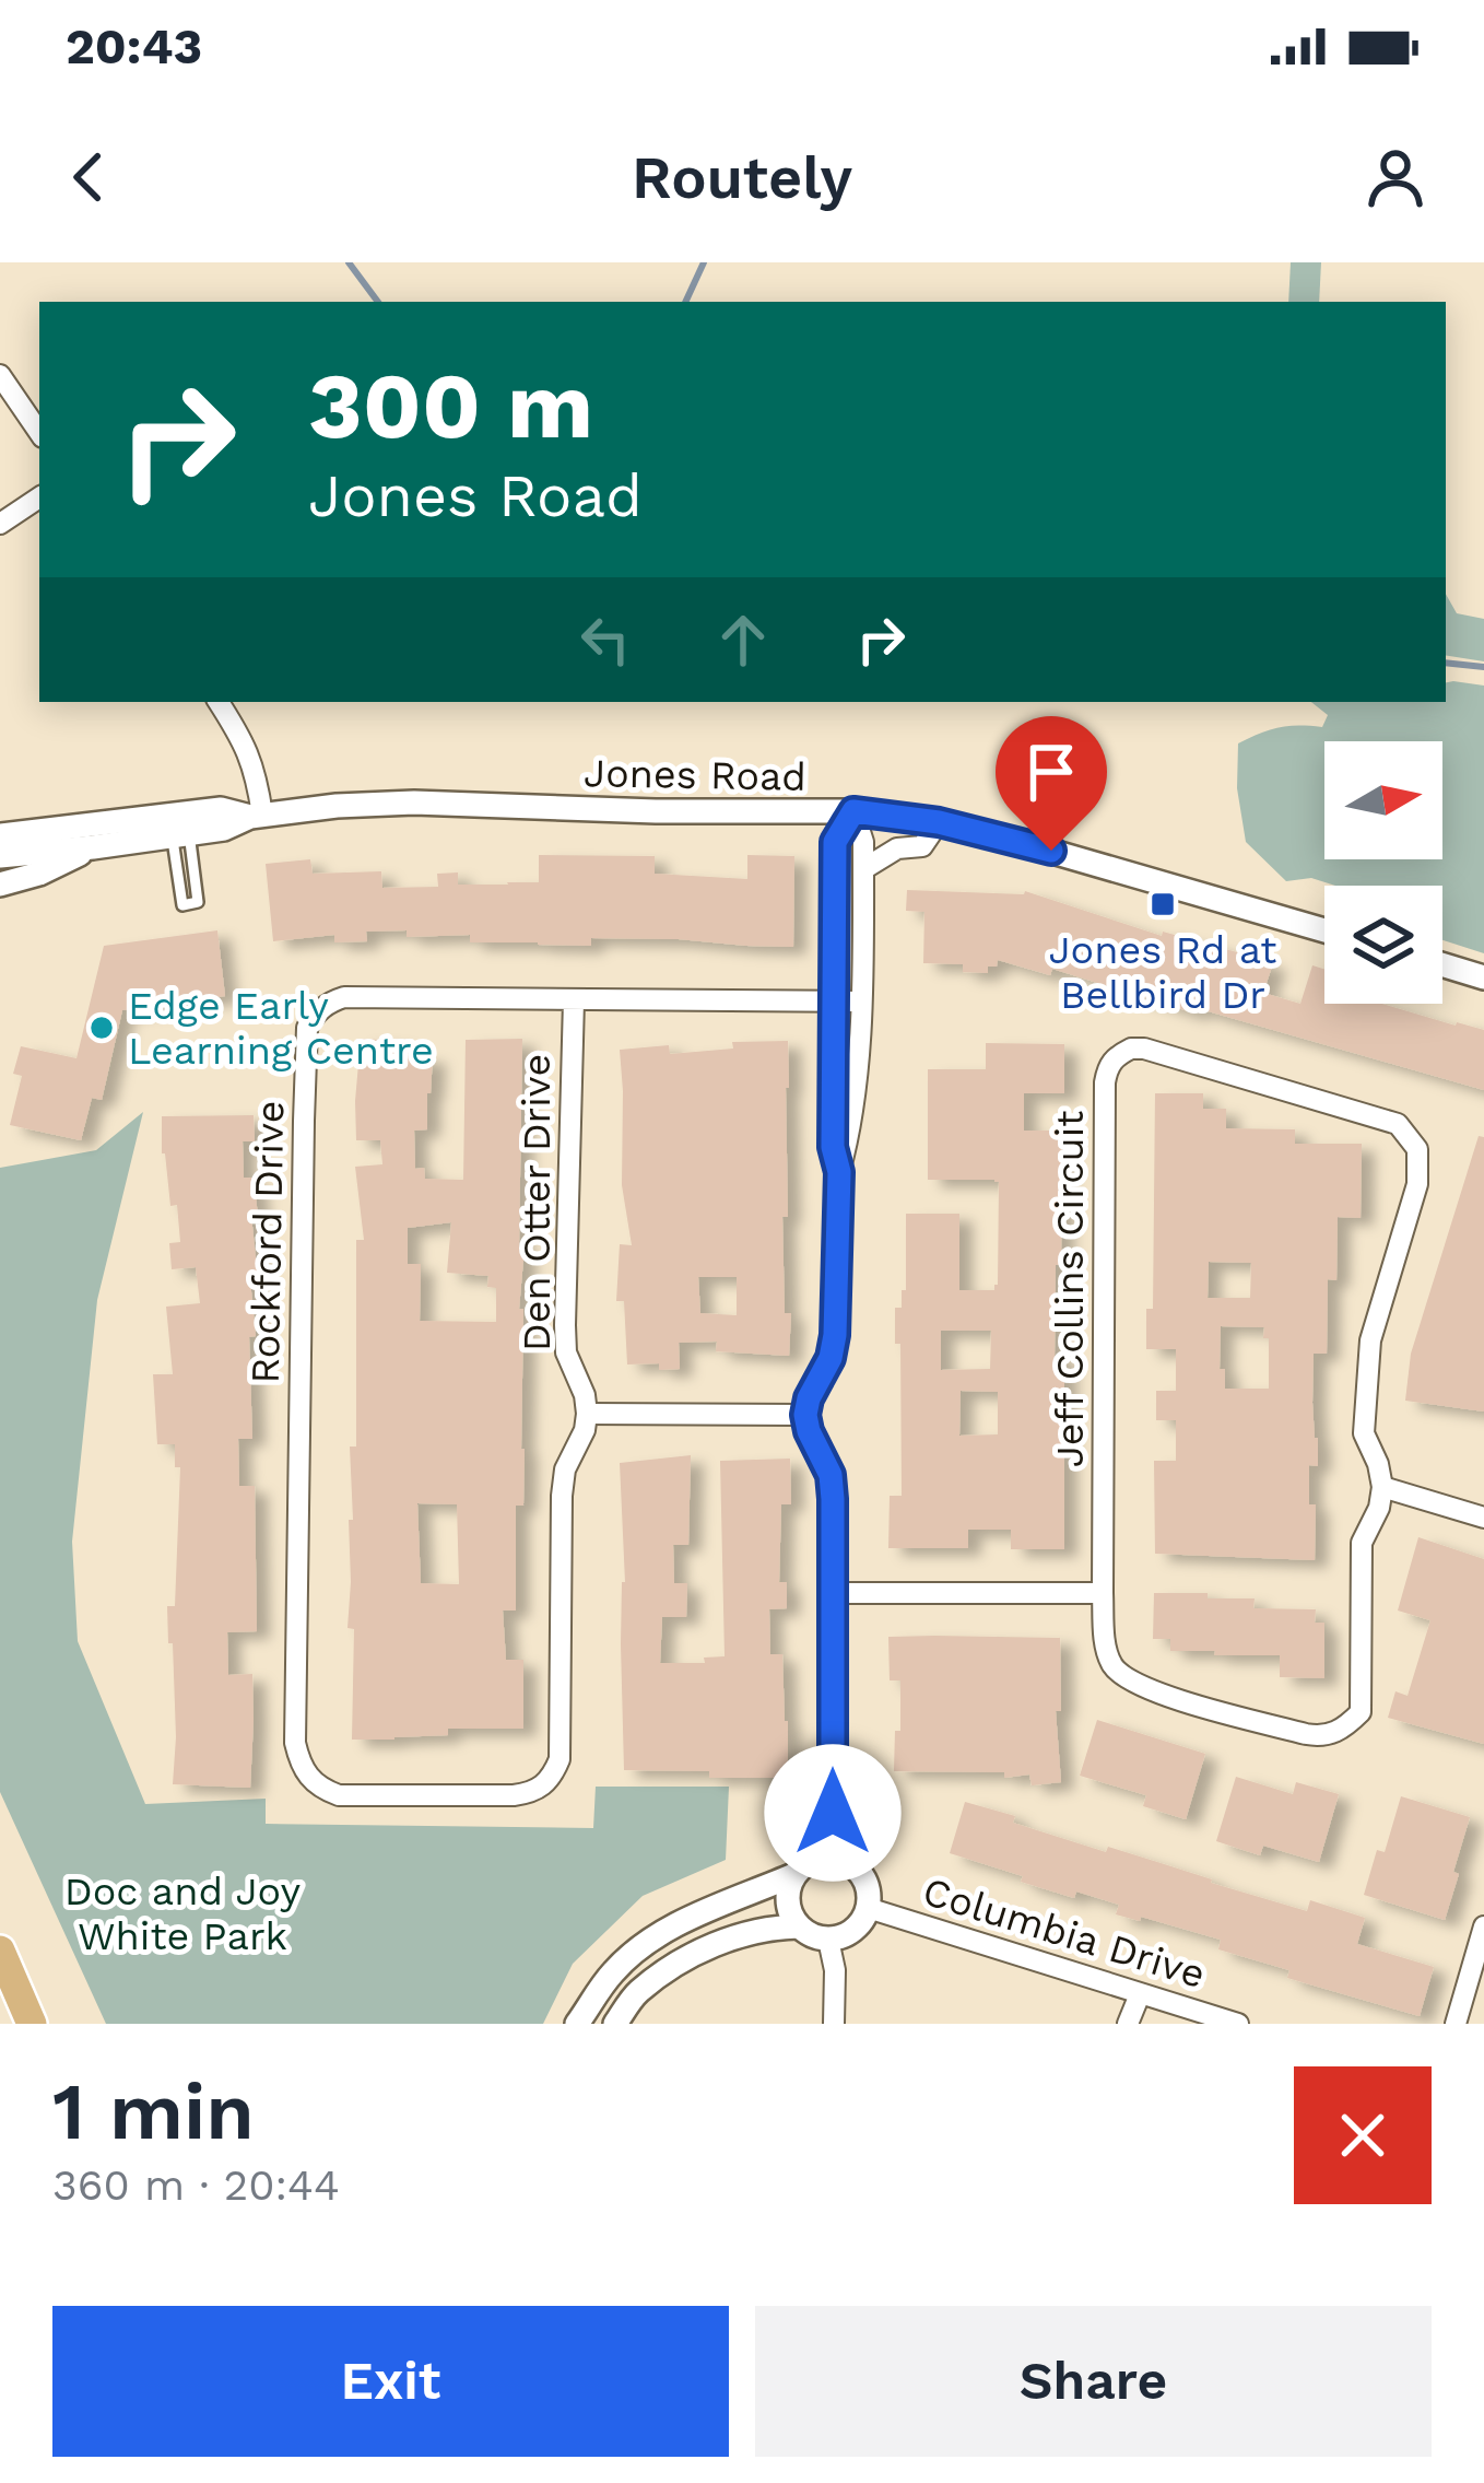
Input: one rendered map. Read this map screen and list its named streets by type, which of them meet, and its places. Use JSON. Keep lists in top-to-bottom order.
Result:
{
  "streets": {
    "street": [
      "Jones Road",
      "Den Otter Drive",
      "Rockford Drive",
      "Jeff Collins Circuit",
      "Columbia Drive"
    ]
  },
  "crossings": [
    ["Den Otter Drive", "Rockford Drive"]
  ],
  "parks": ["Doc and Joy White Park"],
  "places": {
    "transit": ["Jones Rd at Bellbird Dr"],
    "other": ["Edge Early Learning Centre"]
  },
  "north": "right",
  "page": {
    "status": "20:43",
    "header": "Routely",
    "turn": ["300 m", "Jones Road"],
    "heading": ["1 min", "360 m · 20:44"],
    "buttons": ["Exit", "Share"]
  }
}
